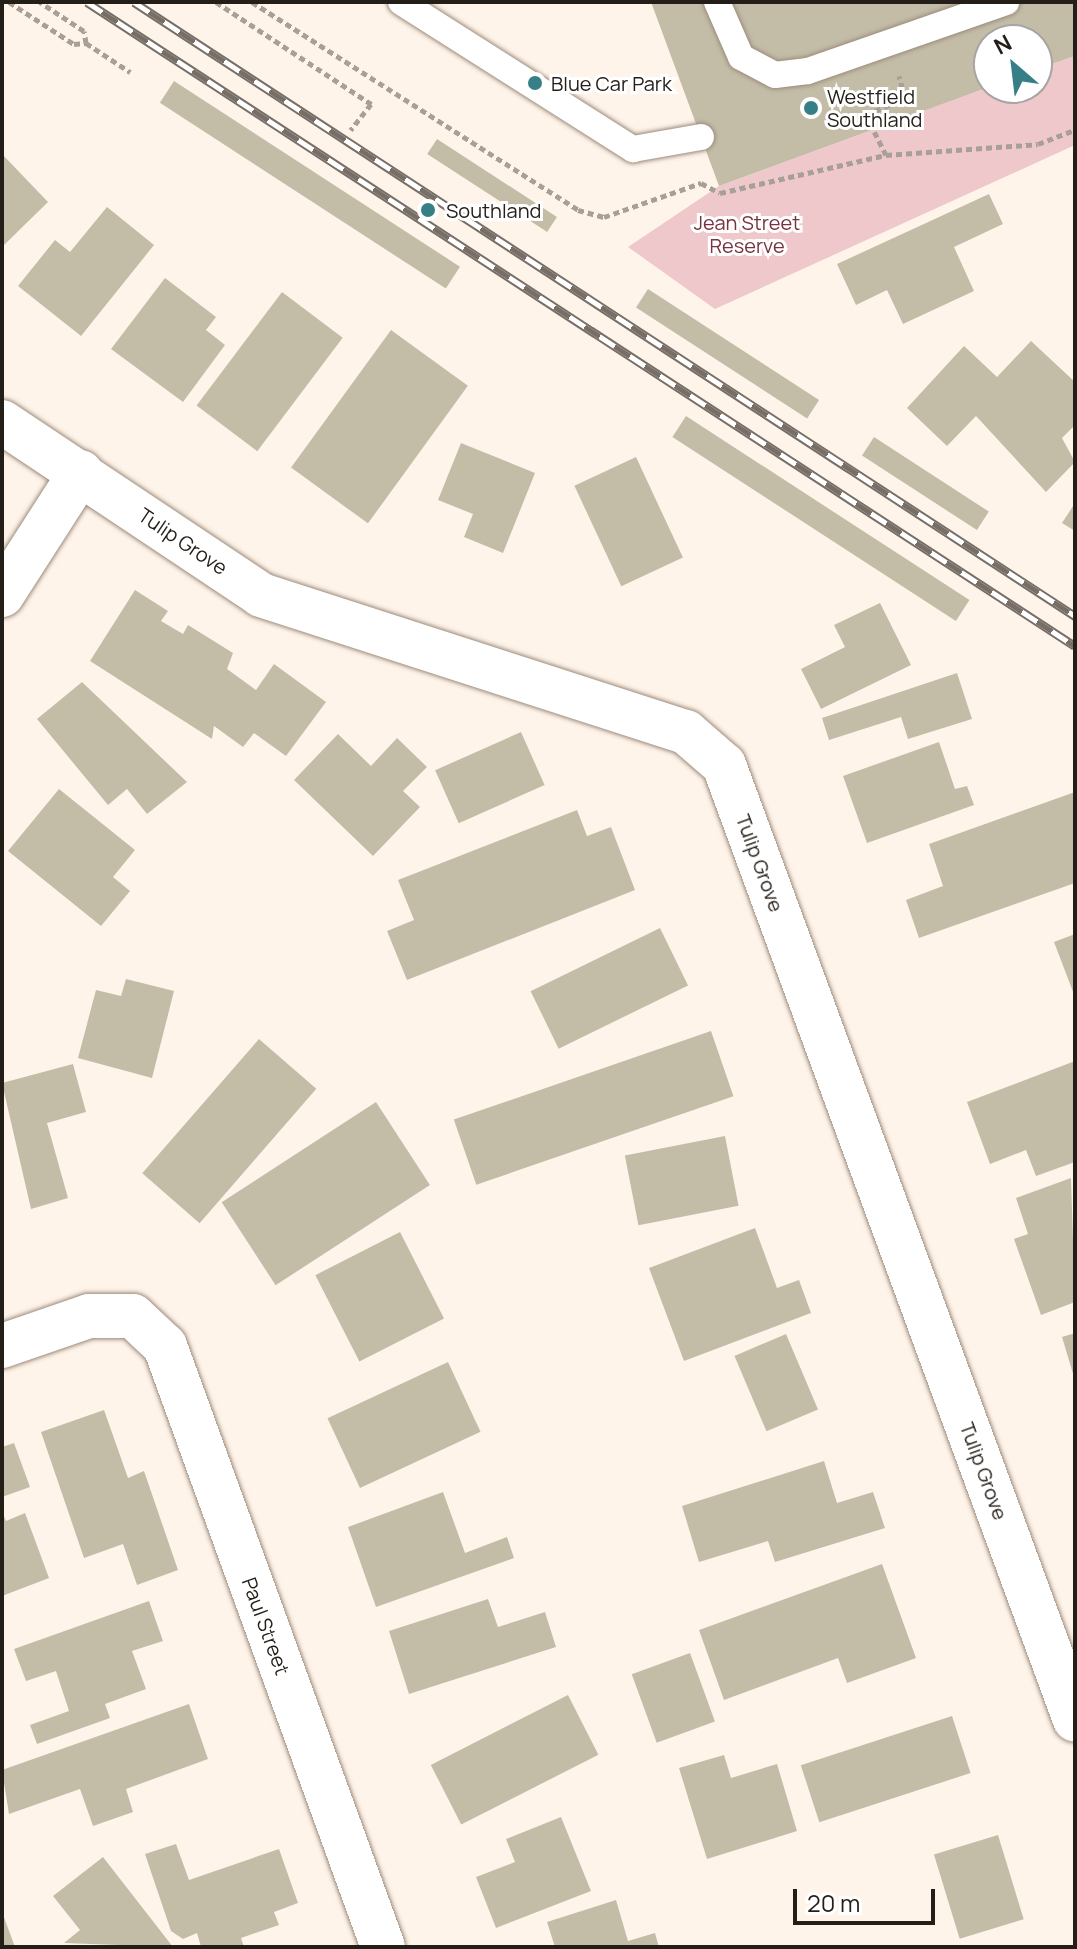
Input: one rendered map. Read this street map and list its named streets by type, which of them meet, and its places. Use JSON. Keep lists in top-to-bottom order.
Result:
{
  "streets": {
    "street": ["Tulip Grove", "Paul Street"]
  },
  "parks": ["Jean Street Reserve"],
  "places": ["Blue Car Park", "Westfield Southland", "Southland"],
  "scale_bar": "20 m",
  "north": "top left"
}
